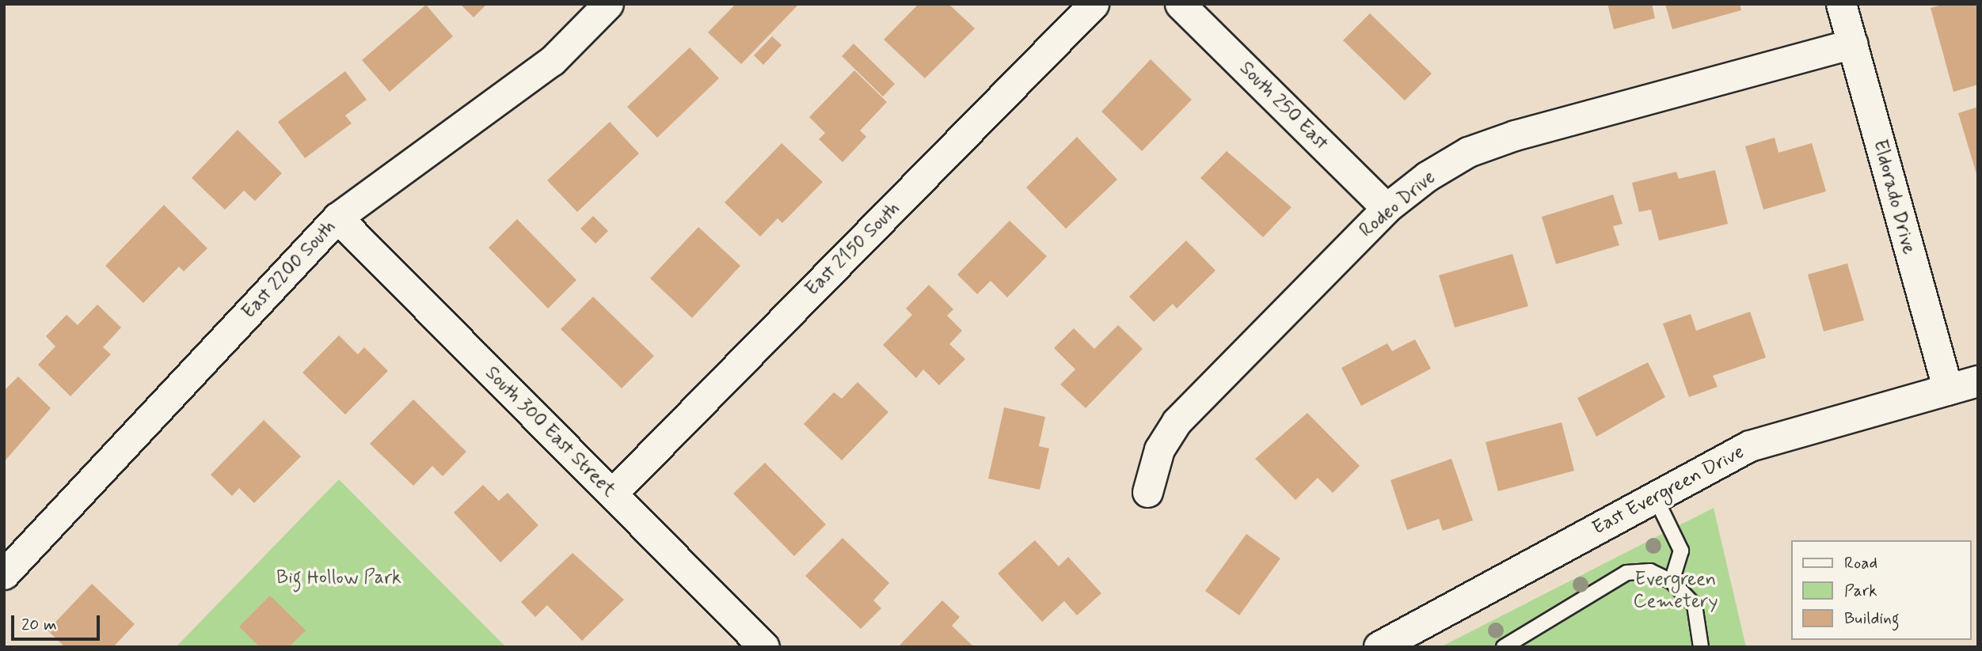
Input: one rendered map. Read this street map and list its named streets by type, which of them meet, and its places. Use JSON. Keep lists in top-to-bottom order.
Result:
{
  "streets": {
    "street": [
      "South 250 East",
      "Eldorado Drive",
      "Rodeo Drive",
      "East 2150 South",
      "East 2200 South",
      "South 300 East Street",
      "East Evergreen Drive"
    ]
  },
  "crossings": [
    ["South 250 East", "Rodeo Drive"],
    ["Eldorado Drive", "Rodeo Drive"],
    ["Eldorado Drive", "East Evergreen Drive"],
    ["East 2150 South", "South 300 East Street"],
    ["East 2200 South", "South 300 East Street"]
  ],
  "parks": ["Big Hollow Park", "Evergreen Cemetery"],
  "legend": ["Road", "Park", "Building"],
  "scale_bar": "20 m"
}
